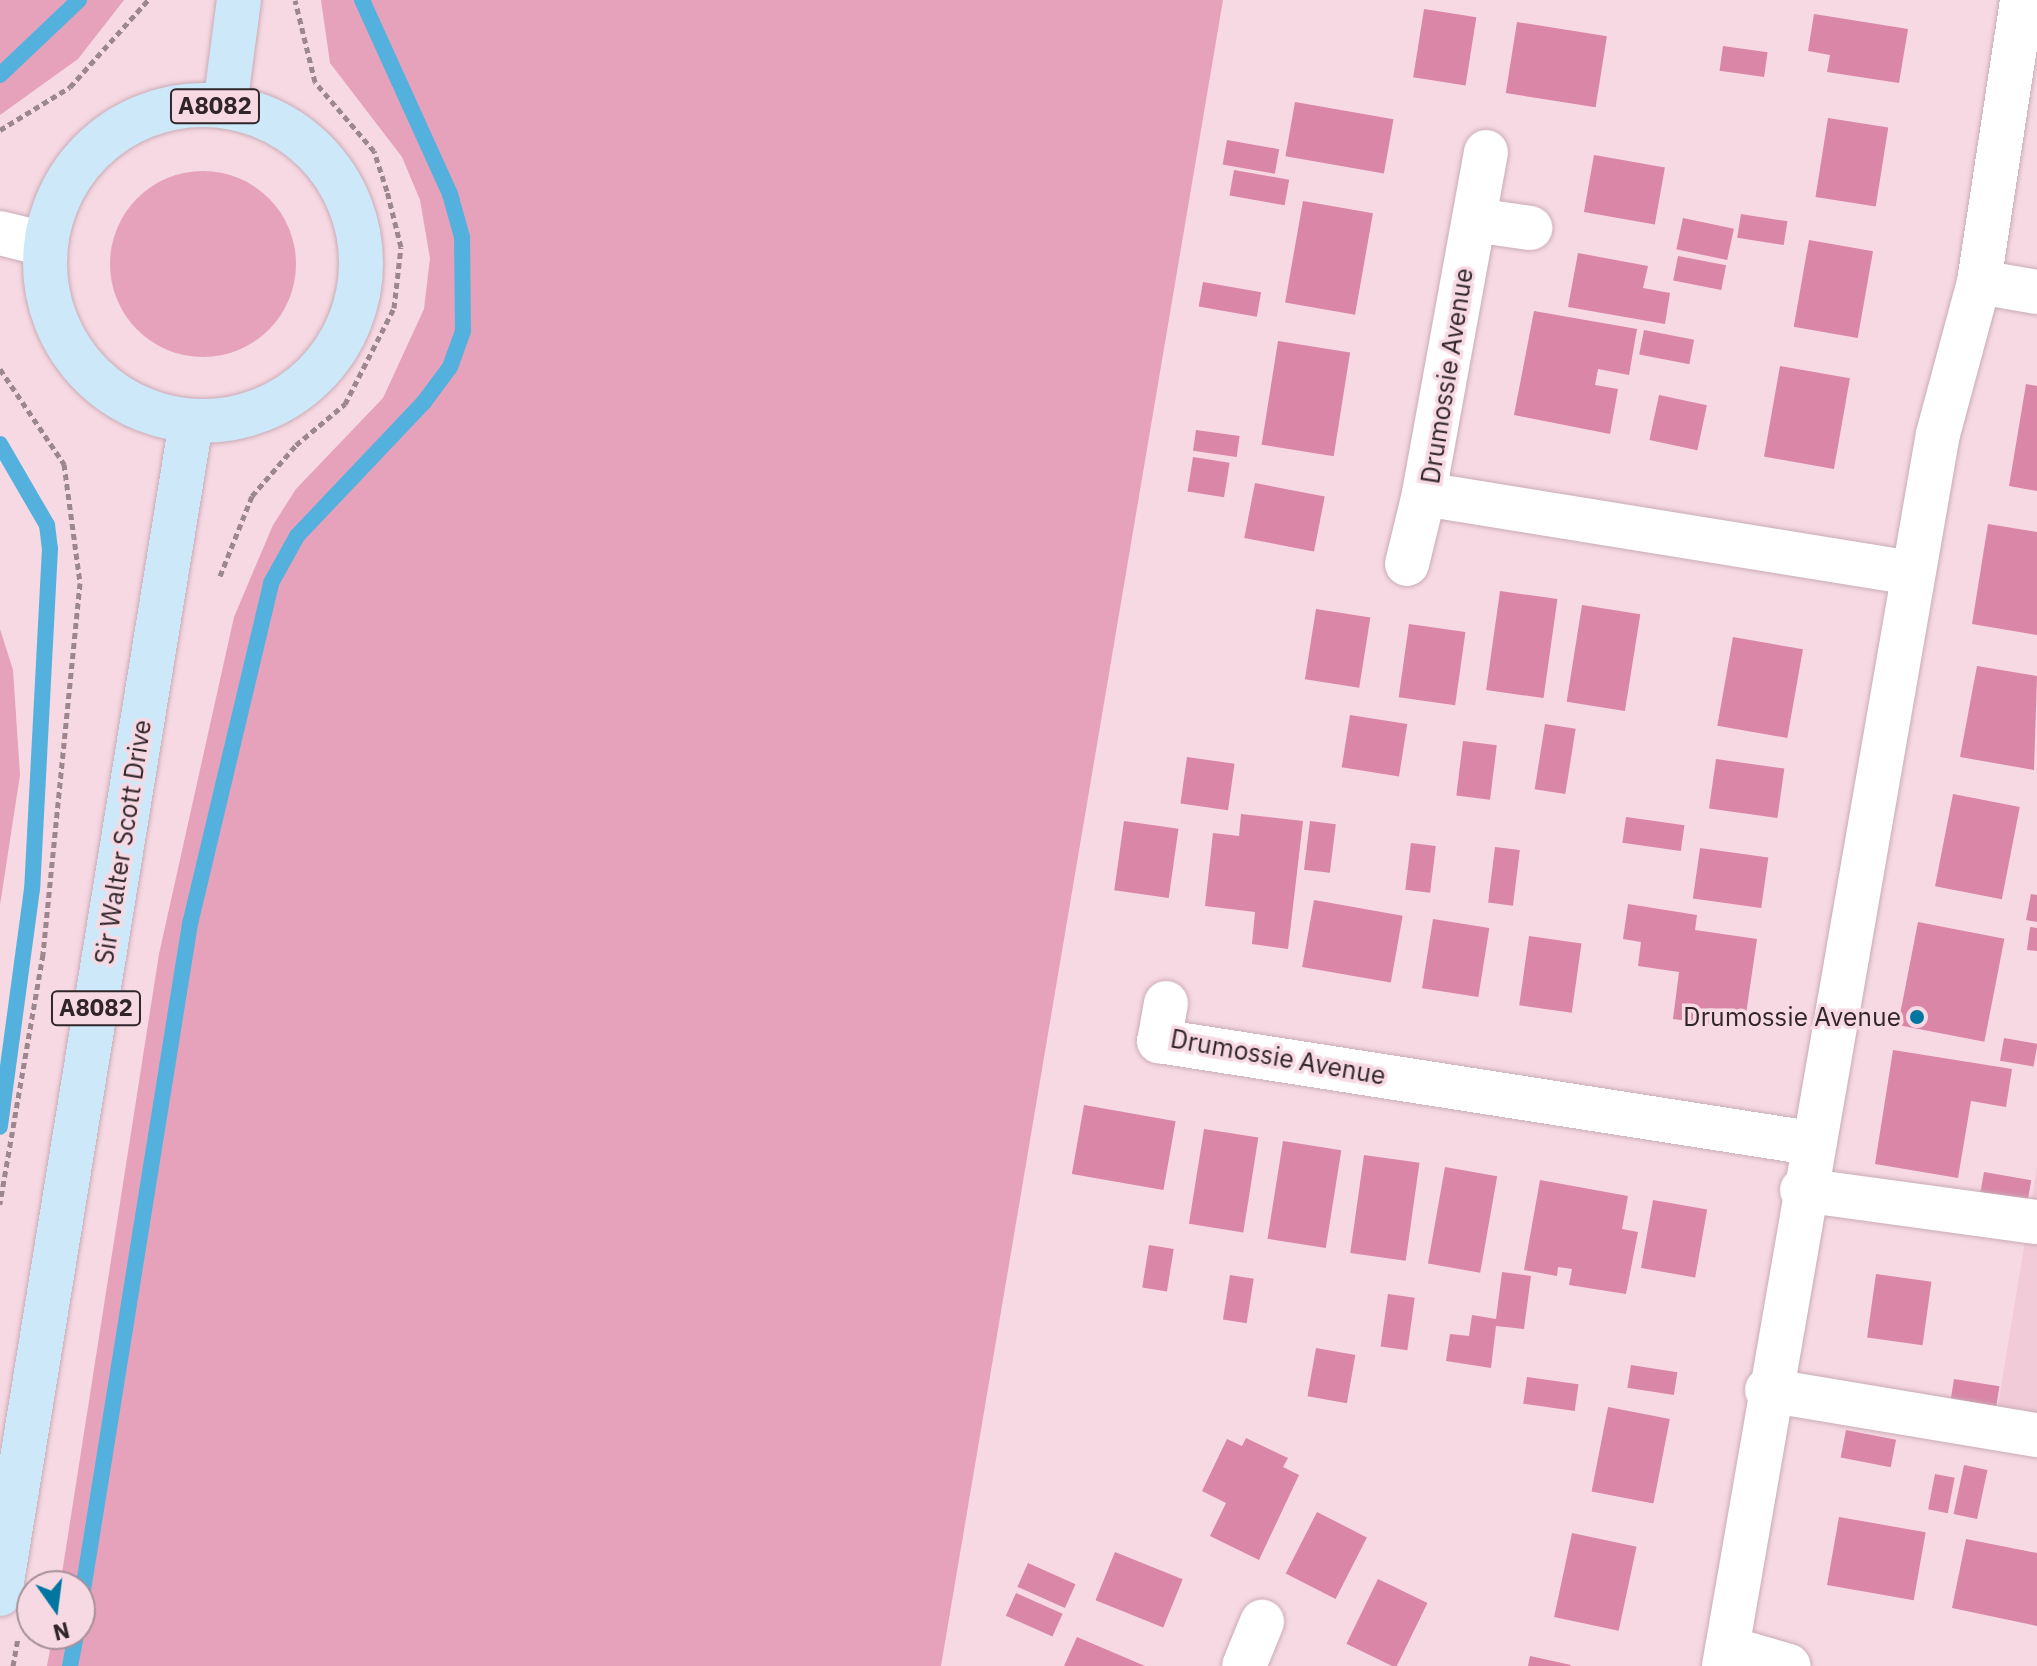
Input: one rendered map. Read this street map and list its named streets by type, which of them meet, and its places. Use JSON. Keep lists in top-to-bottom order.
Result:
{
  "streets": {
    "main road": ["A8082", "Sir Walter Scott Drive"],
    "street": ["Drumossie Avenue"]
  },
  "crossings": [
    ["A8082", "Sir Walter Scott Drive"]
  ],
  "places": ["Drumossie Avenue"],
  "north": "bottom"
}
